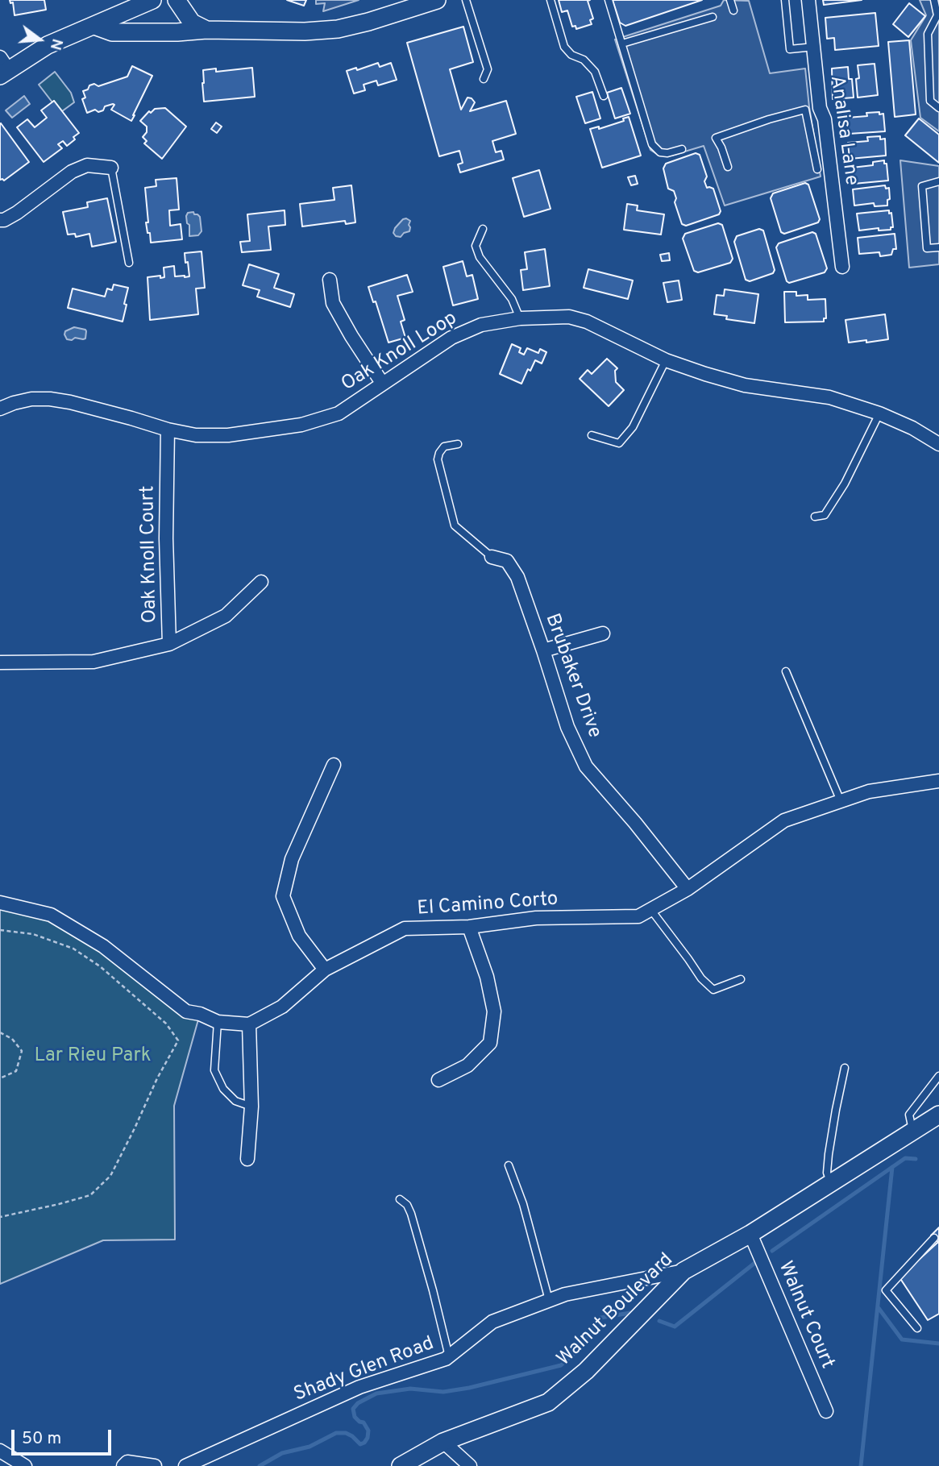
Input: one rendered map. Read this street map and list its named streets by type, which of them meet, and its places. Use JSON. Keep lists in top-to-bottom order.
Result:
{
  "streets": {
    "street": [
      "Analisa Lane",
      "Oak Knoll Loop",
      "Oak Knoll Court",
      "Brubaker Drive",
      "El Camino Corto",
      "Walnut Boulevard",
      "Walnut Court",
      "Shady Glen Road"
    ]
  },
  "crossings": [
    ["Oak Knoll Loop", "Oak Knoll Court"],
    ["Brubaker Drive", "El Camino Corto"],
    ["Walnut Boulevard", "Walnut Court"],
    ["Walnut Boulevard", "Shady Glen Road"]
  ],
  "parks": ["Lar Rieu Park"],
  "scale_bar": "50 m",
  "north": "right"
}
